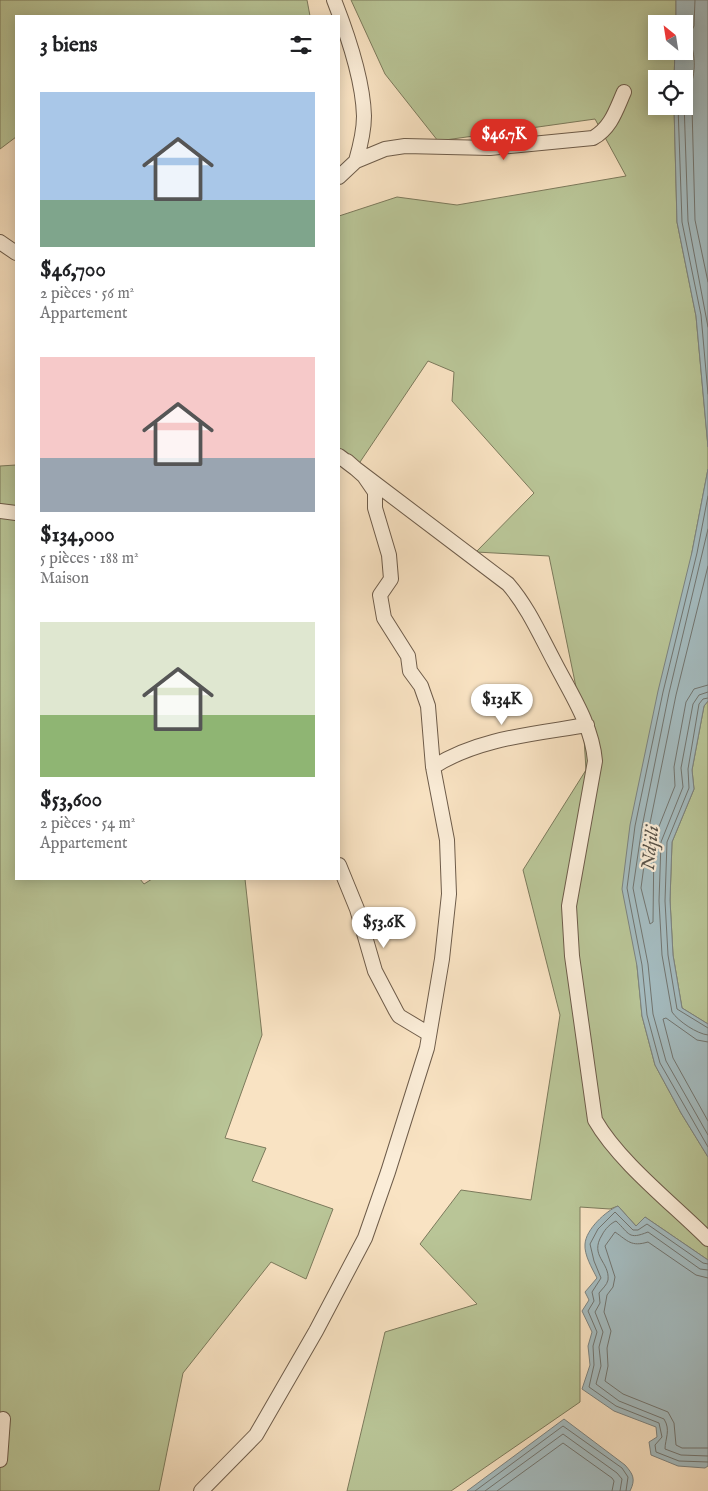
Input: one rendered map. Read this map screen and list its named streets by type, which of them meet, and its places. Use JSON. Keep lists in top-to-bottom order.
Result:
{
  "water": ["Ndjili"],
  "north": "top left",
  "page": {
    "heading": "3 biens",
    "list": [
      {
        "name": "$46,700",
        "note": "2 pièces · 56 m² · Appartement"
      },
      {
        "name": "$134,000",
        "note": "5 pièces · 188 m² · Maison"
      },
      {
        "name": "$53,600",
        "note": "2 pièces · 54 m² · Appartement"
      }
    ],
    "price": ["$46.7K", "$134K", "$53.6K"]
  }
}
